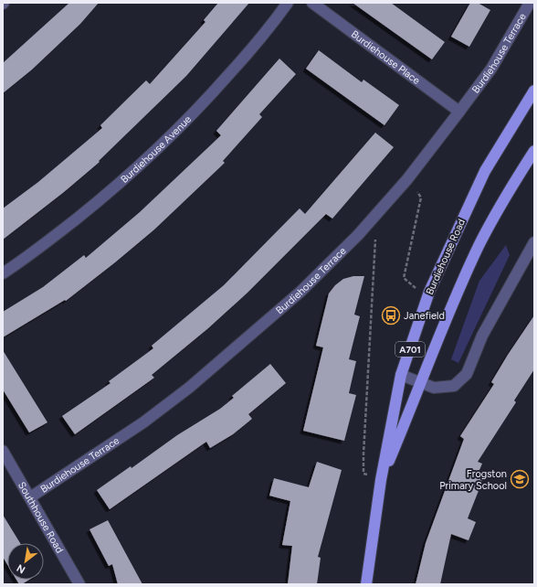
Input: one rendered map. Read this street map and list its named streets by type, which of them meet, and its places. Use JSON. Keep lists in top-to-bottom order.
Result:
{
  "streets": {
    "main road": ["Burdiehouse Road", "A701"],
    "street": [
      "Burdiehouse Terrace",
      "Burdiehouse Place",
      "Burdiehouse Avenue",
      "Southhouse Road"
    ]
  },
  "crossings": [
    ["Burdiehouse Terrace", "Burdiehouse Place"],
    ["Burdiehouse Terrace", "Southhouse Road"]
  ],
  "places": {
    "bus stop": ["Janefield"],
    "school or university": ["Frogston Primary School"]
  },
  "north": "bottom left"
}
